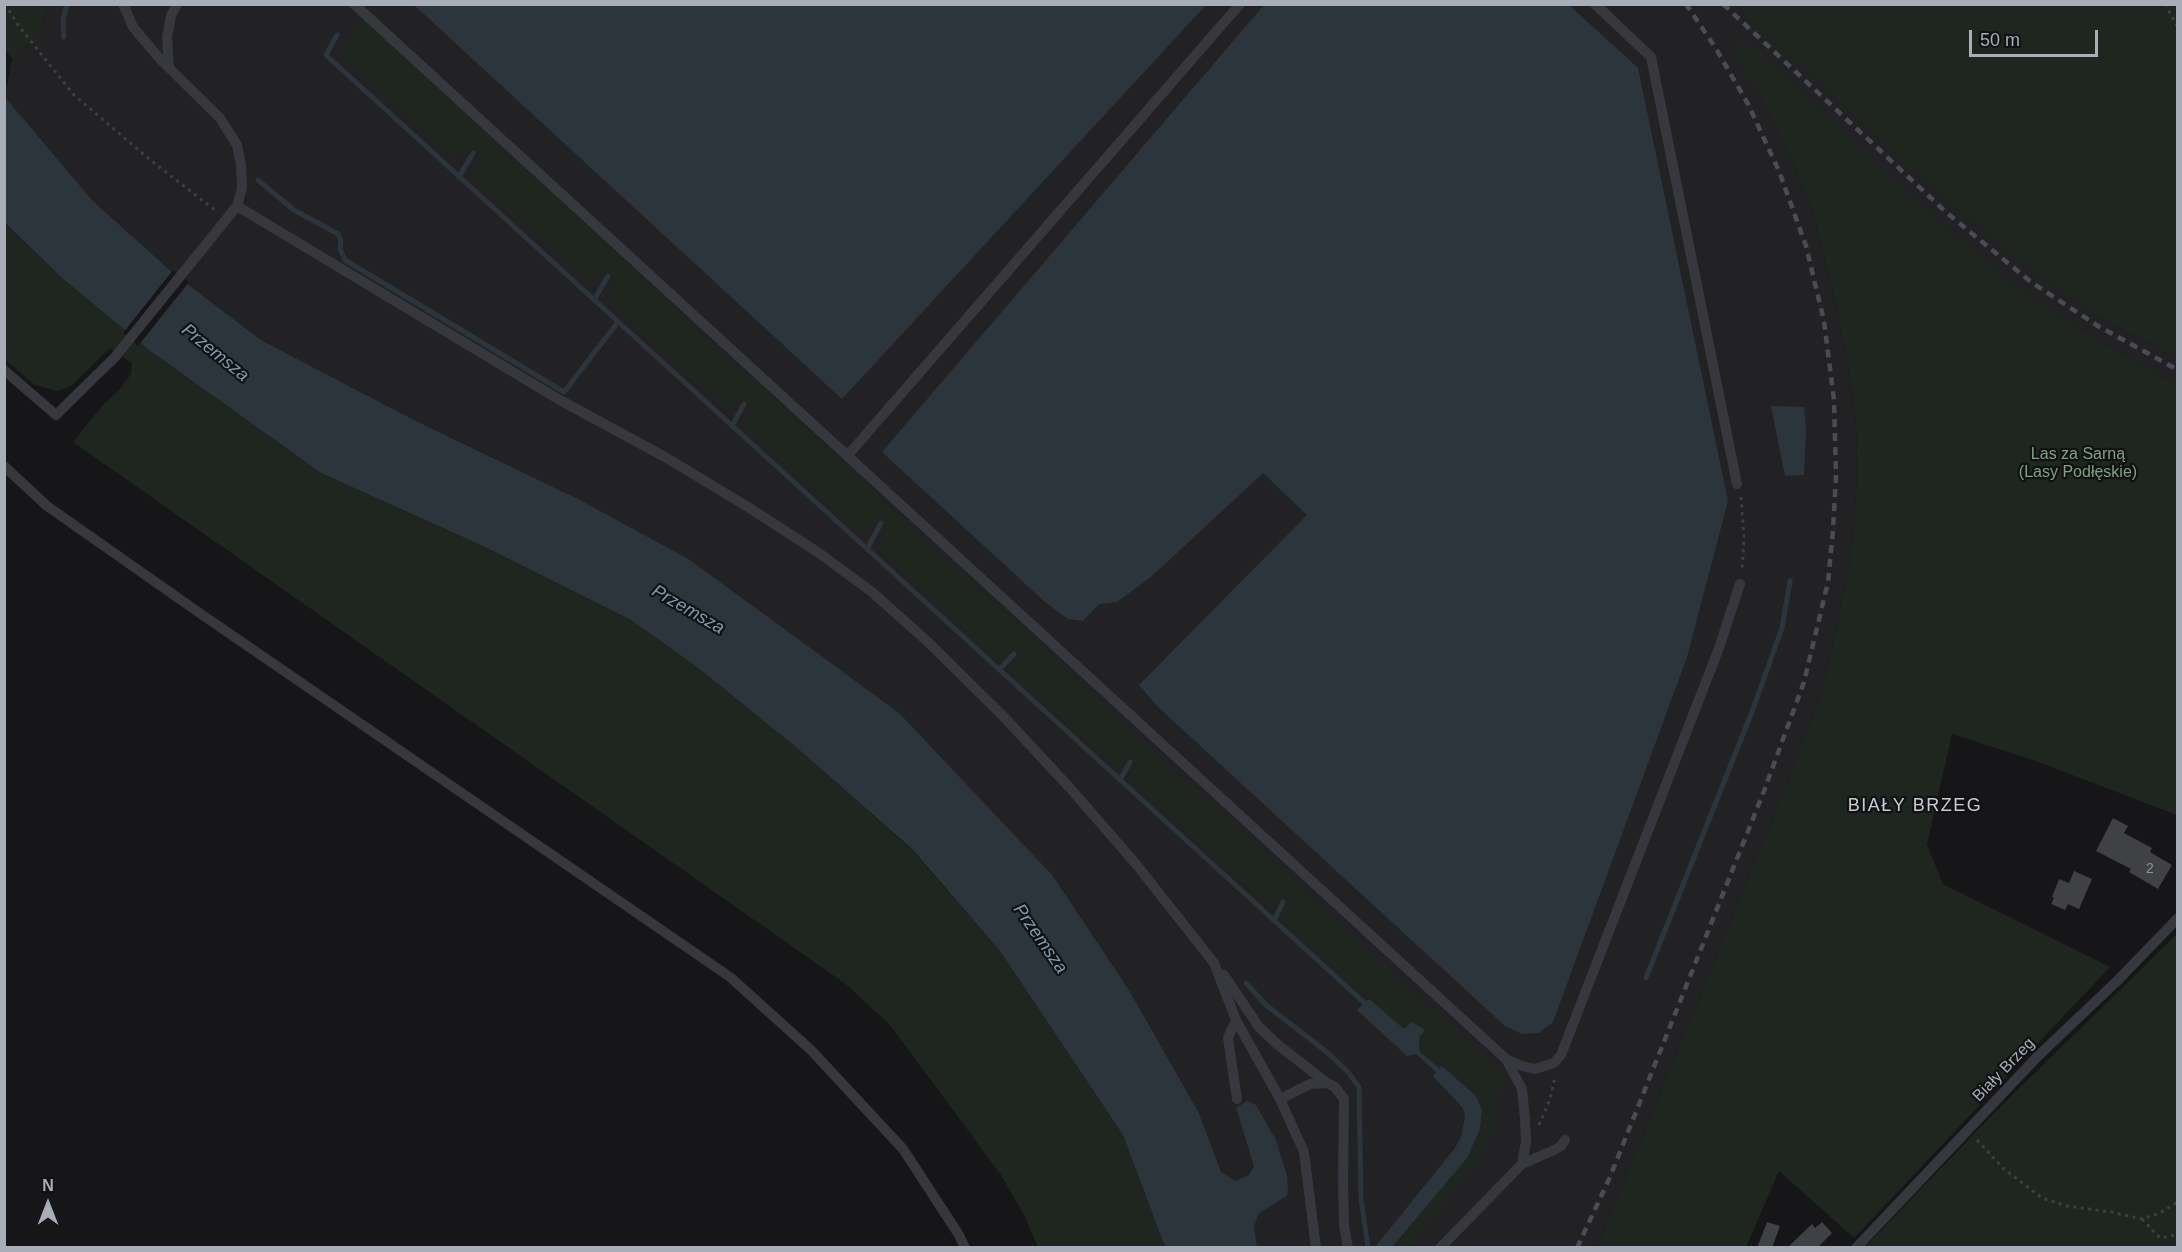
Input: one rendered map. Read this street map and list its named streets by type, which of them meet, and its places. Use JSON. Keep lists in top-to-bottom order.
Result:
{
  "streets": {
    "lane": ["Biały Brzeg"]
  },
  "districts": ["BIAŁY BRZEG"],
  "water": ["Przemsza"],
  "parks": ["Las za Sarną (Lasy Podłęskie)"],
  "house_numbers": ["2"],
  "scale_bar": "50 m",
  "north": "top"
}
